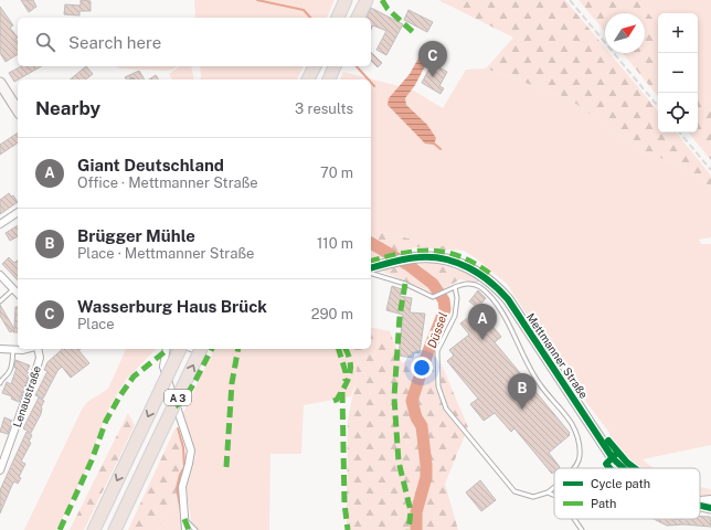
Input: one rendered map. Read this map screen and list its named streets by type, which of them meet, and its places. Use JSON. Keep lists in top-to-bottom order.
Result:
{
  "streets": {
    "highway": ["A 3"],
    "main road": ["Mettmanner Straße"],
    "street": ["Lenaustraße"]
  },
  "water": ["Düssel"],
  "legend": ["Cycle path", "Path"],
  "north": "top right",
  "page": {
    "map_buttons": ["+", "−"],
    "search": "Search here",
    "pins": ["C", "A", "B"],
    "heading": ["Nearby", "3 results"],
    "list": [
      {
        "mark": "A",
        "name": "Giant Deutschland",
        "note": "Office · Mettmanner Straße",
        "value": "70 m"
      },
      {
        "mark": "B",
        "name": "Brügger Mühle",
        "note": "Place · Mettmanner Straße",
        "value": "110 m"
      },
      {
        "mark": "C",
        "name": "Wasserburg Haus Brück",
        "note": "Place",
        "value": "290 m"
      }
    ]
  }
}
